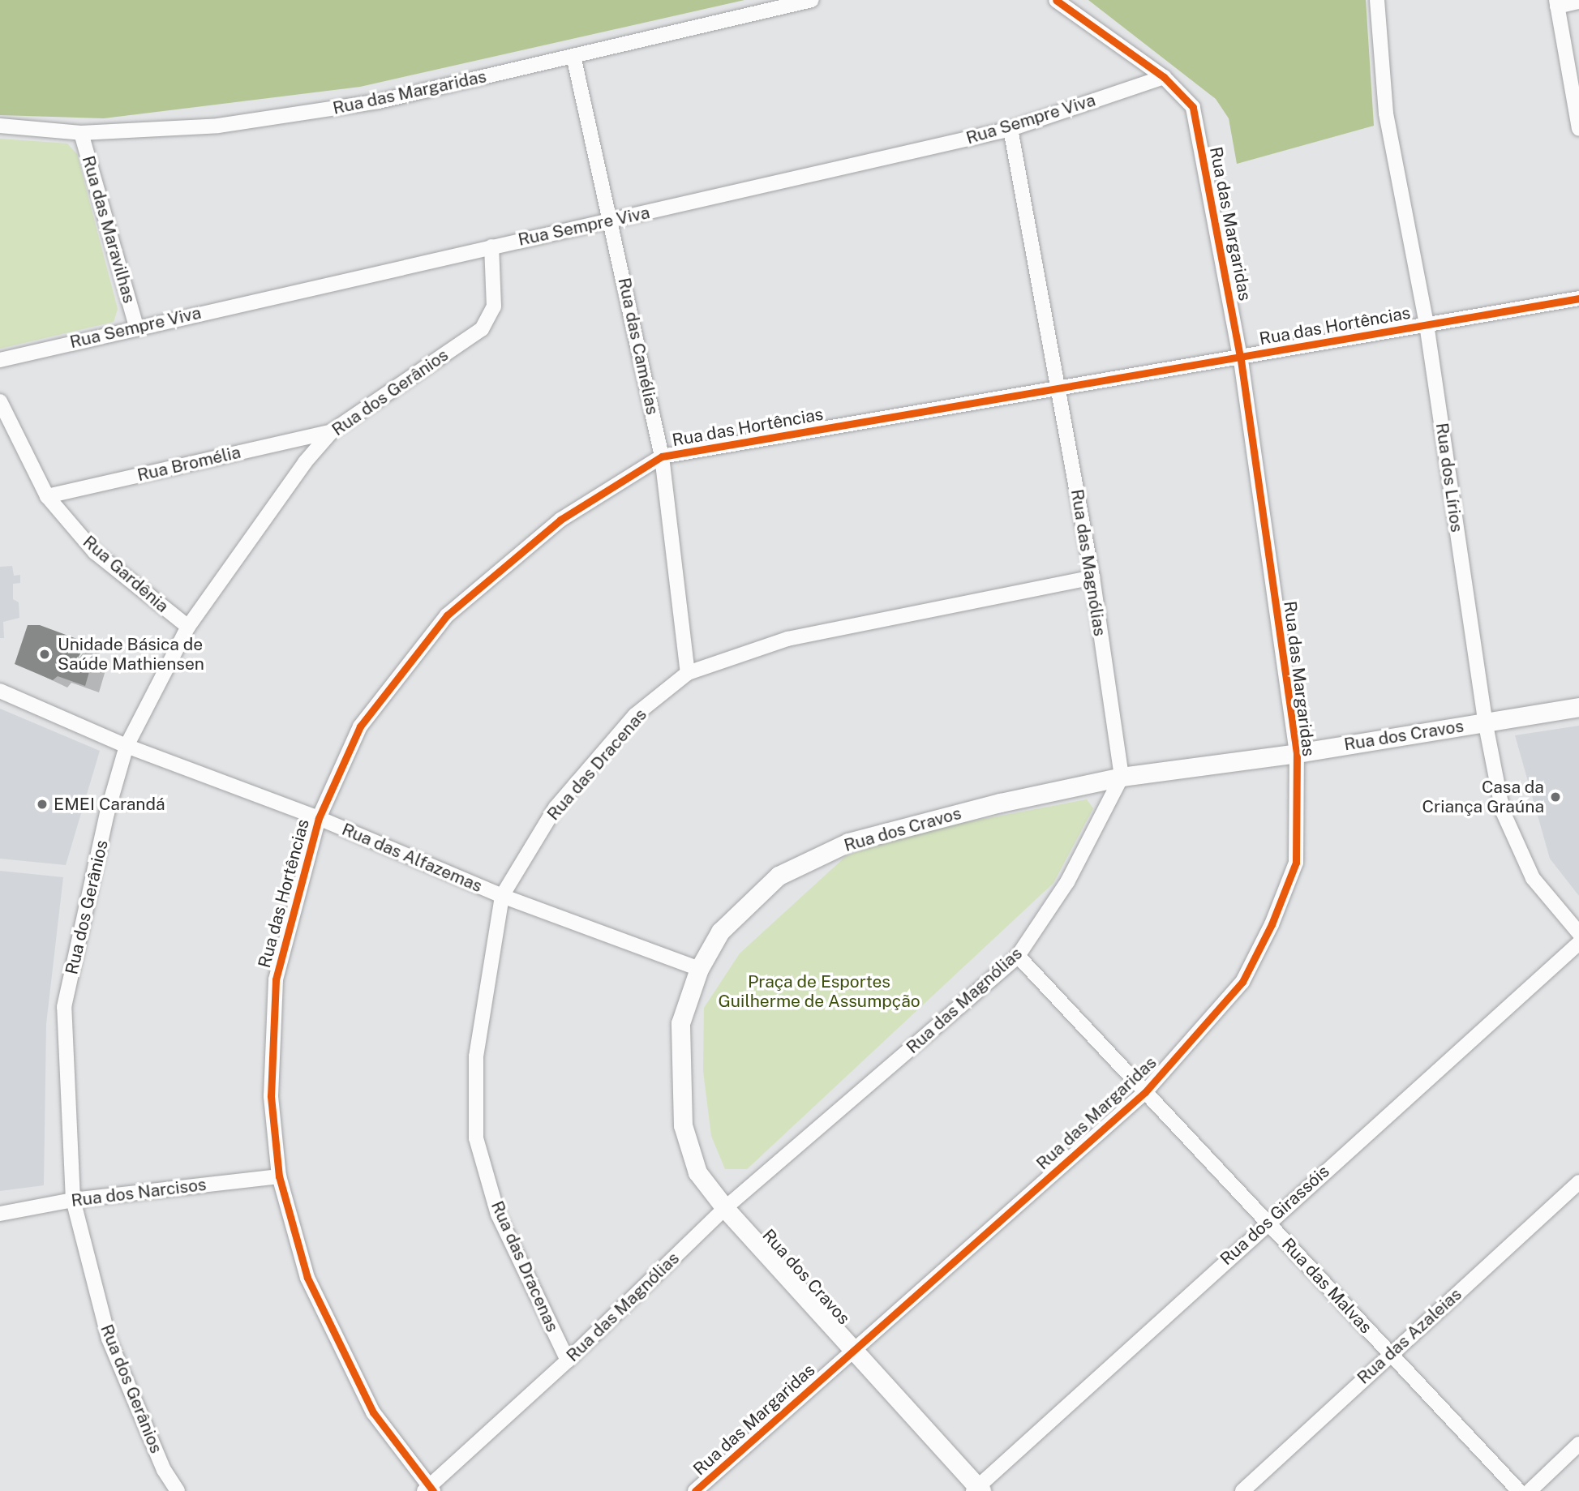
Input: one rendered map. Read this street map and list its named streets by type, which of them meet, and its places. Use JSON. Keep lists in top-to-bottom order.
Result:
{
  "streets": {
    "street": [
      "Rua das Margaridas",
      "Rua Sempre Viva",
      "Rua das Maravilhas",
      "Rua das Hortências",
      "Rua das Camélias",
      "Rua dos Gerânios",
      "Rua Bromélia",
      "Rua dos Lírios",
      "Rua das Magnólias",
      "Rua Gardênia",
      "Rua dos Cravos",
      "Rua das Dracenas",
      "Rua das Alfazemas",
      "Rua dos Narcisos",
      "Rua dos Girassóis",
      "Rua das Malvas",
      "Rua das Azaleias"
    ]
  },
  "crossings": [
    ["Rua das Margaridas", "Rua Sempre Viva"],
    ["Rua das Margaridas", "Rua das Maravilhas"],
    ["Rua das Margaridas", "Rua das Hortências"],
    ["Rua das Margaridas", "Rua das Camélias"],
    ["Rua das Margaridas", "Rua dos Cravos"],
    ["Rua das Margaridas", "Rua das Malvas"],
    ["Rua Sempre Viva", "Rua das Maravilhas"],
    ["Rua Sempre Viva", "Rua das Camélias"],
    ["Rua Sempre Viva", "Rua dos Gerânios"],
    ["Rua Sempre Viva", "Rua das Magnólias"],
    ["Rua das Hortências", "Rua das Camélias"],
    ["Rua das Hortências", "Rua dos Lírios"],
    ["Rua das Hortências", "Rua das Magnólias"],
    ["Rua das Hortências", "Rua das Alfazemas"],
    ["Rua das Hortências", "Rua dos Narcisos"],
    ["Rua das Camélias", "Rua das Dracenas"],
    ["Rua dos Gerânios", "Rua Bromélia"],
    ["Rua dos Gerânios", "Rua Gardênia"],
    ["Rua dos Gerânios", "Rua das Alfazemas"],
    ["Rua dos Gerânios", "Rua dos Narcisos"],
    ["Rua Bromélia", "Rua Gardênia"],
    ["Rua dos Lírios", "Rua dos Cravos"],
    ["Rua das Magnólias", "Rua dos Cravos"],
    ["Rua das Magnólias", "Rua das Dracenas"],
    ["Rua das Magnólias", "Rua das Malvas"],
    ["Rua dos Cravos", "Rua das Alfazemas"],
    ["Rua dos Cravos", "Rua dos Girassóis"],
    ["Rua das Dracenas", "Rua das Alfazemas"],
    ["Rua dos Girassóis", "Rua das Malvas"],
    ["Rua das Malvas", "Rua das Azaleias"]
  ],
  "parks": ["Praça de Esportes Guilherme de Assumpção"],
  "places": ["Unidade Básica de Saúde Mathiensen", "Casa da Criança Graúna", "EMEI Carandá"]
}
